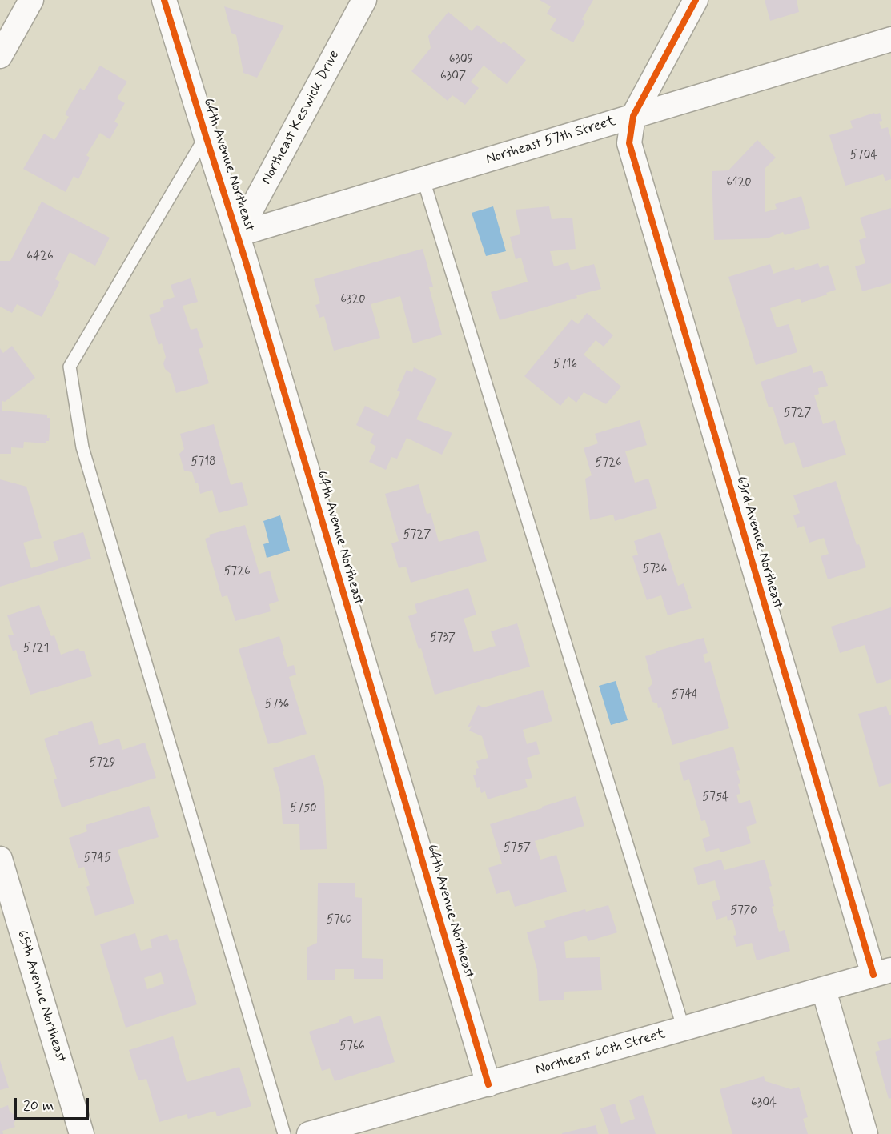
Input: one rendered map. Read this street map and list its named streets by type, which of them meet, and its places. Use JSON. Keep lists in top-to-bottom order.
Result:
{
  "streets": {
    "street": [
      "Northeast Keswick Drive",
      "Northeast 57th Street",
      "64th Avenue Northeast",
      "63rd Avenue Northeast",
      "65th Avenue Northeast",
      "Northeast 60th Street"
    ]
  },
  "crossings": [
    ["Northeast Keswick Drive", "Northeast 57th Street"],
    ["Northeast Keswick Drive", "64th Avenue Northeast"],
    ["Northeast 57th Street", "64th Avenue Northeast"],
    ["Northeast 57th Street", "63rd Avenue Northeast"],
    ["64th Avenue Northeast", "Northeast 60th Street"],
    ["63rd Avenue Northeast", "Northeast 60th Street"]
  ],
  "house_numbers": [
    "6309",
    "6307",
    "5704",
    "6120",
    "6426",
    "6320",
    "5716",
    "5727",
    "5718",
    "5726",
    "5727",
    "5736",
    "5726",
    "5737",
    "5721",
    "5744",
    "5736",
    "5729",
    "5754",
    "5750",
    "5757",
    "5745",
    "5770",
    "5760",
    "5766",
    "6304"
  ],
  "scale_bar": "20 m"
}
